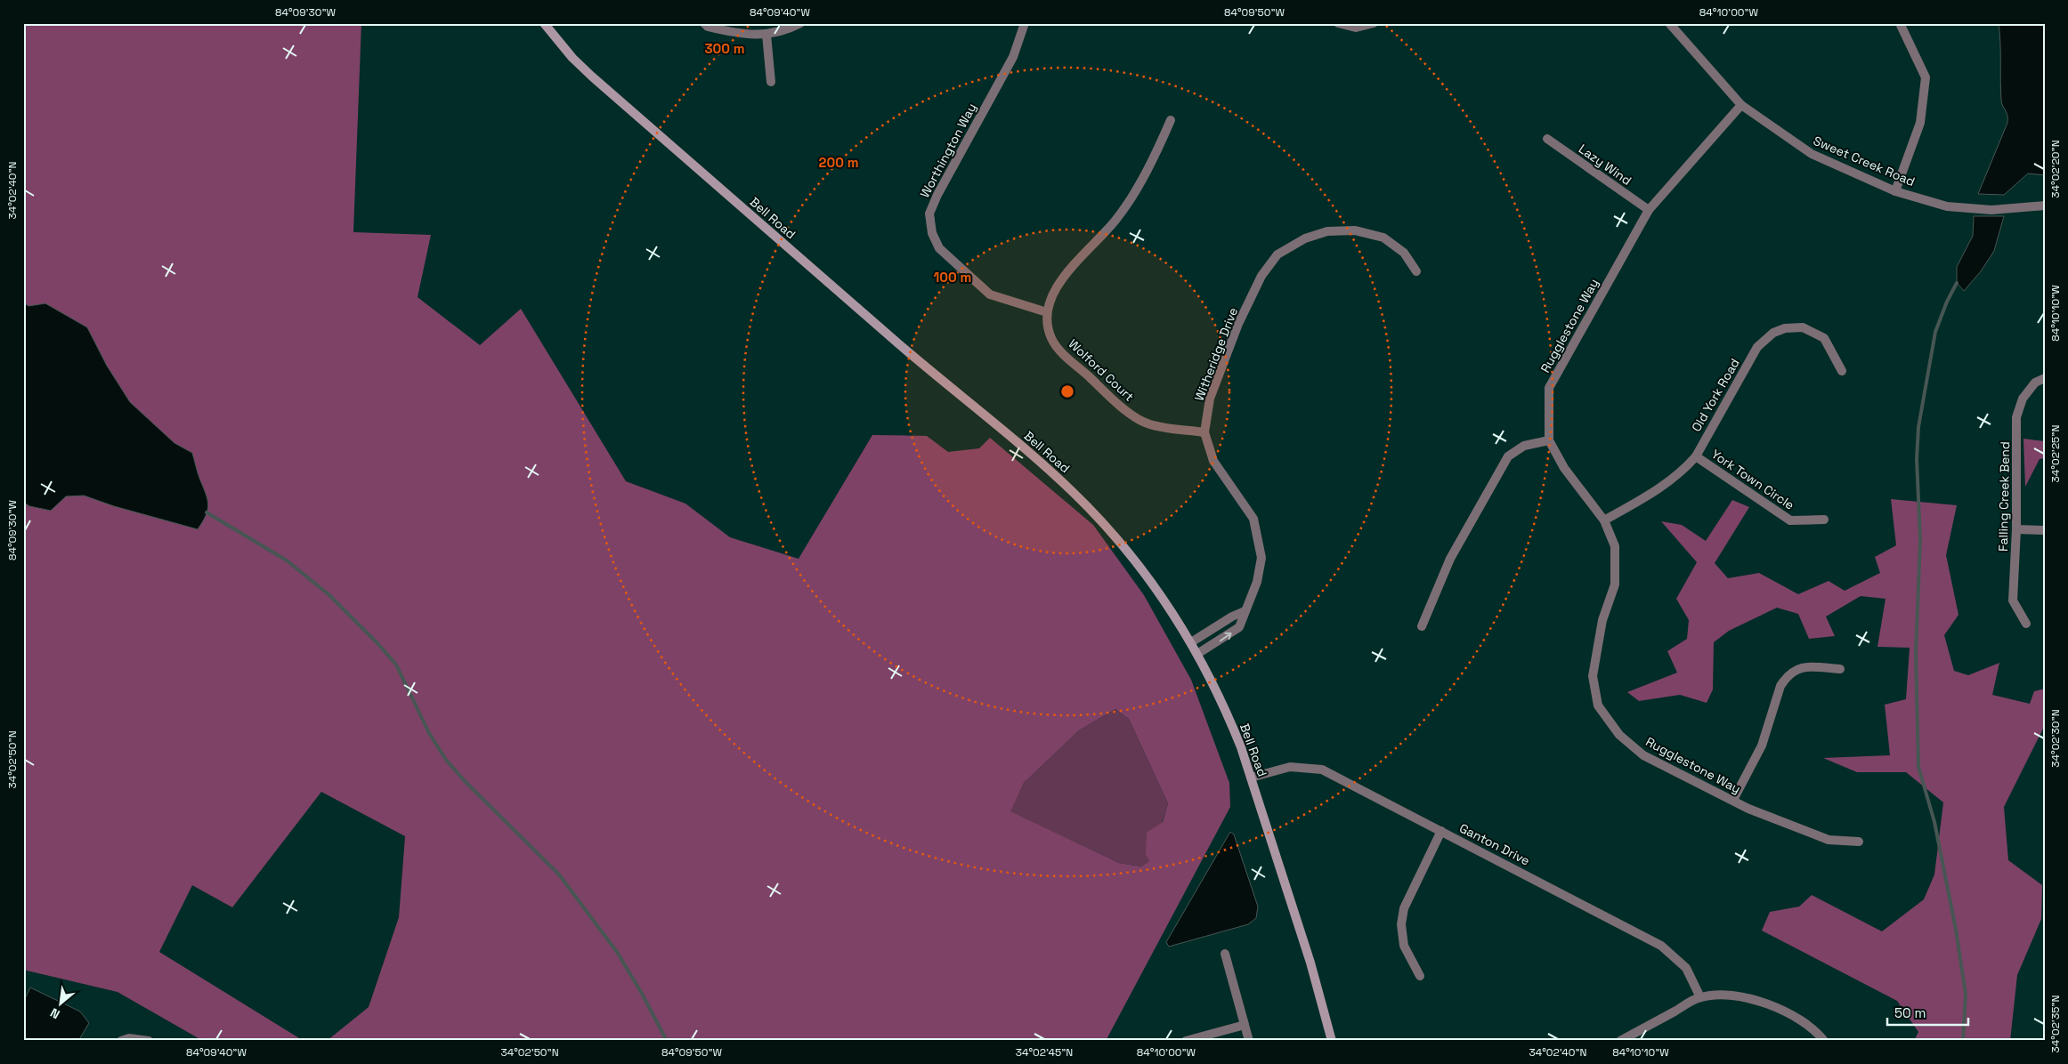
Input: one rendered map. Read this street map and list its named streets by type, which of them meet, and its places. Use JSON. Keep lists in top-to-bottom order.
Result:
{
  "streets": {
    "street": [
      "Worthington Way",
      "Sweet Creek Road",
      "Lazy Wind",
      "Bell Road",
      "Rugglestone Way",
      "Witheridge Drive",
      "Wolford Court",
      "Old York Road",
      "York Town Circle",
      "Falling Creek Bend",
      "Ganton Drive"
    ]
  },
  "crossings": [
    ["Worthington Way", "Wolford Court"],
    ["Sweet Creek Road", "Rugglestone Way"],
    ["Lazy Wind", "Rugglestone Way"],
    ["Bell Road", "Witheridge Drive"],
    ["Bell Road", "Ganton Drive"],
    ["Rugglestone Way", "Old York Road"],
    ["Witheridge Drive", "Wolford Court"],
    ["Old York Road", "York Town Circle"]
  ],
  "scale_bar": "50 m",
  "north": "bottom left",
  "coordinates": [
    "84°09'30\"W",
    "84°09'40\"W",
    "84°09'50\"W",
    "84°10'00\"W",
    "34°02'20\"N",
    "34°02'40\"N",
    "84°10'10\"W",
    "34°02'25\"N",
    "34°02'30\"N",
    "34°02'50\"N",
    "34°02'35\"N",
    "34°02'45\"N"
  ],
  "rings": ["300 m", "200 m", "100 m"]
}
